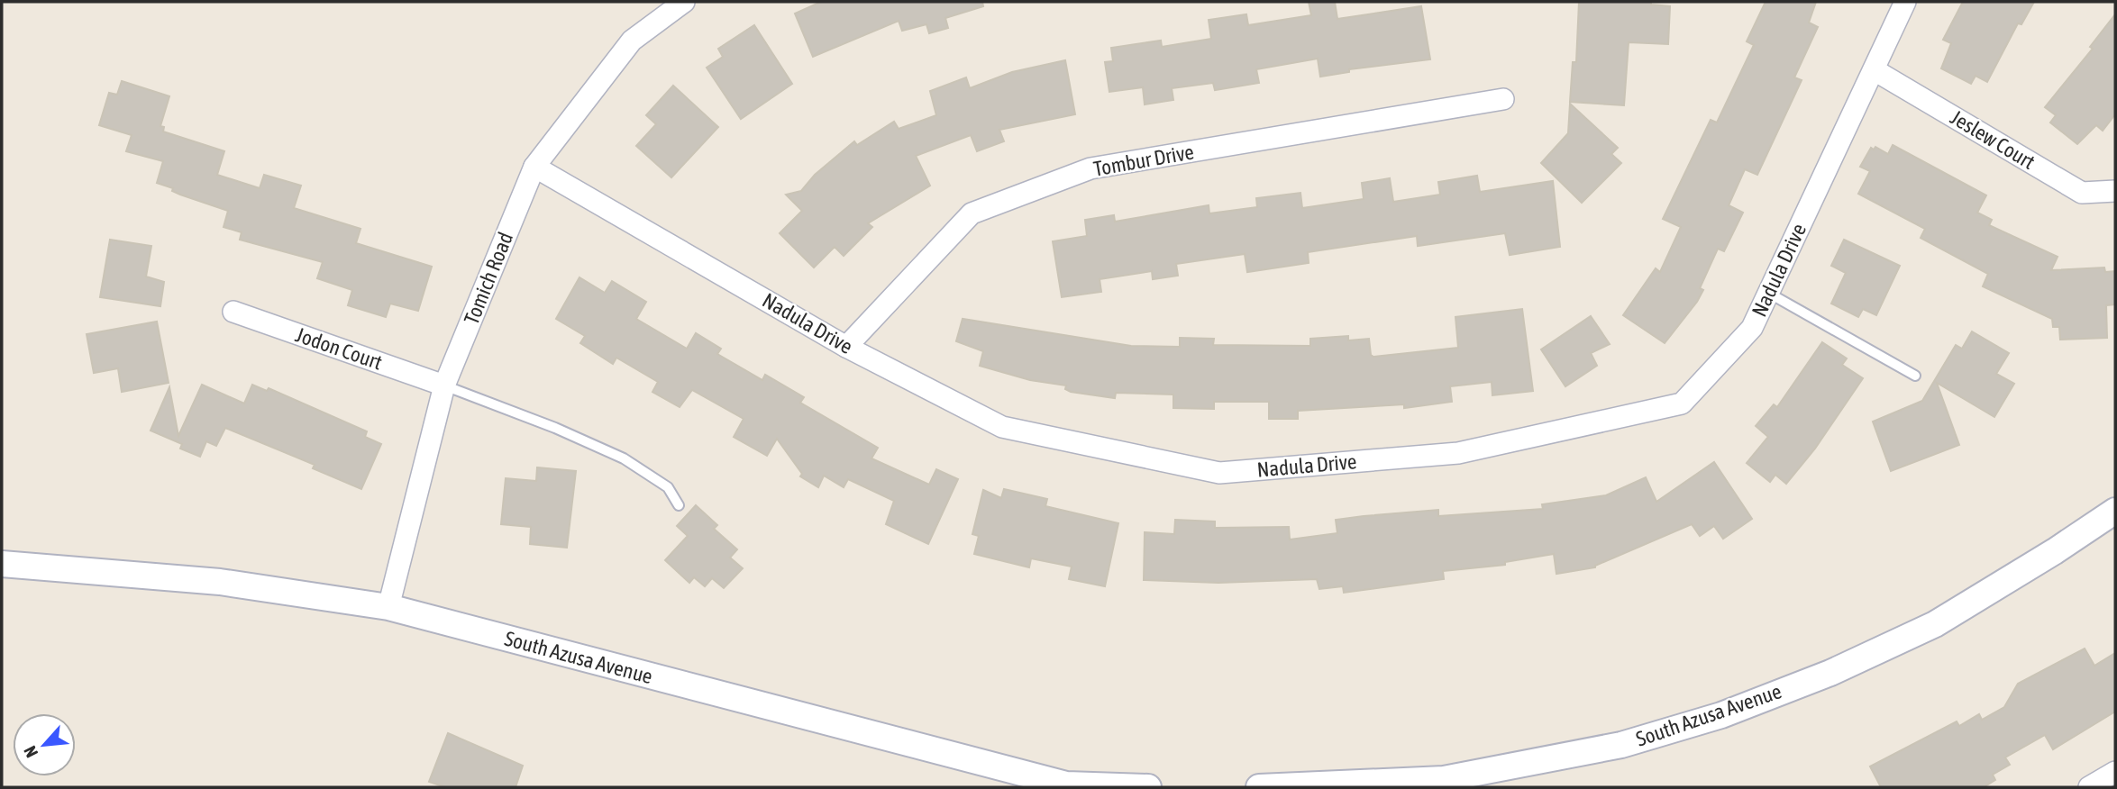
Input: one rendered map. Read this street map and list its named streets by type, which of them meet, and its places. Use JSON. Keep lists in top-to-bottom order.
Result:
{
  "streets": {
    "street": [
      "Jeslew Court",
      "Tombur Drive",
      "Nadula Drive",
      "Tomich Road",
      "Jodon Court",
      "South Azusa Avenue"
    ]
  },
  "crossings": [
    ["Jeslew Court", "Nadula Drive"],
    ["Tombur Drive", "Nadula Drive"],
    ["Nadula Drive", "Tomich Road"],
    ["Tomich Road", "Jodon Court"],
    ["Tomich Road", "South Azusa Avenue"]
  ],
  "north": "bottom left"
}
